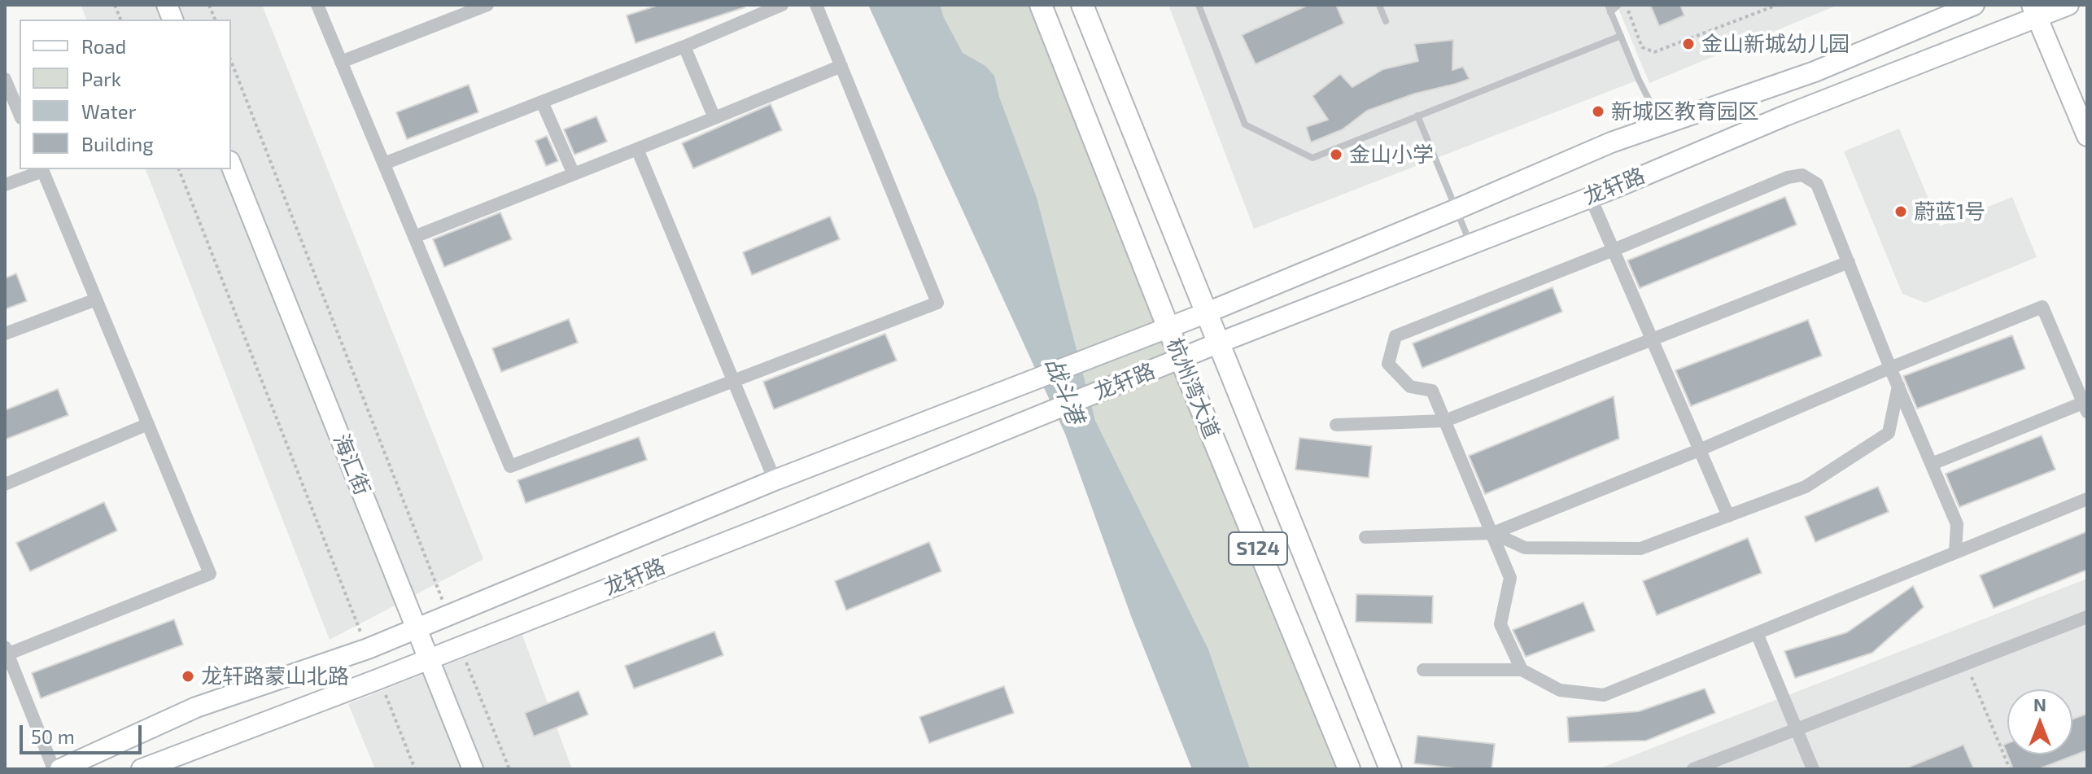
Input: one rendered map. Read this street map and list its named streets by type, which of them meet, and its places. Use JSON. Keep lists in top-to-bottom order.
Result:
{
  "streets": {
    "main road": ["杭州湾大道", "S124"],
    "street": ["龙轩路", "海汇街"]
  },
  "crossings": [
    ["龙轩路", "杭州湾大道"],
    ["龙轩路", "海汇街"]
  ],
  "water": ["战斗港"],
  "places": [
    "金山新城幼儿园",
    "新城区教育园区",
    "金山小学",
    "蔚蓝1号",
    "龙轩路蒙山北路"
  ],
  "legend": [
    "Road",
    "Park",
    "Water",
    "Building"
  ],
  "scale_bar": "50 m",
  "north": "top"
}
